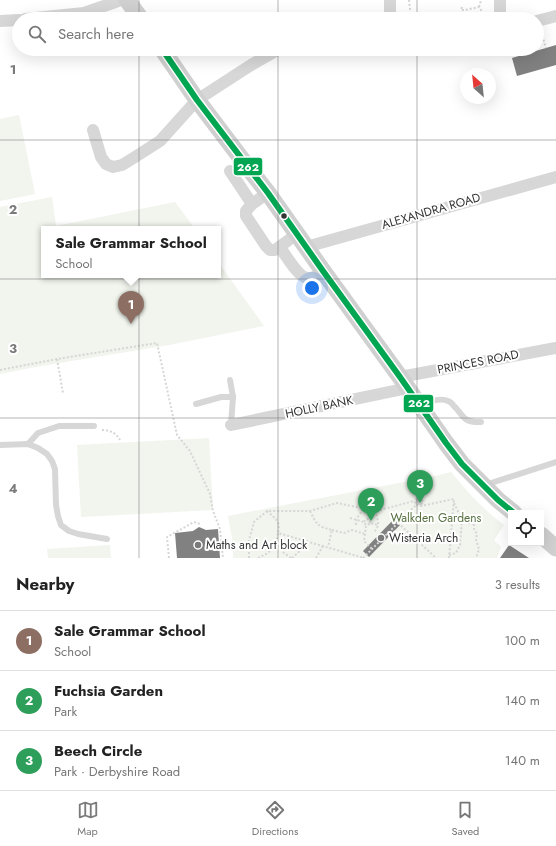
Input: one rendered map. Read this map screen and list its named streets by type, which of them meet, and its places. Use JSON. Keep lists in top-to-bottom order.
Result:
{
  "streets": {
    "street": ["ALEXANDRA ROAD", "PRINCES ROAD", "HOLLY BANK"]
  },
  "crossings": [
    ["PRINCES ROAD", "HOLLY BANK"]
  ],
  "parks": ["Walkden Gardens"],
  "places": ["Wisteria Arch", "Maths and Art block"],
  "lines": ["transit line 262"],
  "north": "top left",
  "page": {
    "search": "Search here",
    "popup": ["Sale Grammar School", "School"],
    "pins": ["1", "3", "2"],
    "heading": ["Nearby", "3 results"],
    "list": [
      {
        "mark": "1",
        "name": "Sale Grammar School",
        "note": "School",
        "value": "100 m"
      },
      {
        "mark": "2",
        "name": "Fuchsia Garden",
        "note": "Park",
        "value": "140 m"
      },
      {
        "mark": "3",
        "name": "Beech Circle",
        "note": "Park · Derbyshire Road",
        "value": "140 m"
      }
    ],
    "nav": ["Map", "Directions", "Saved"]
  },
  "grid": {
    "rows": [
      "1",
      "2",
      "3",
      "4"
    ]
  }
}
